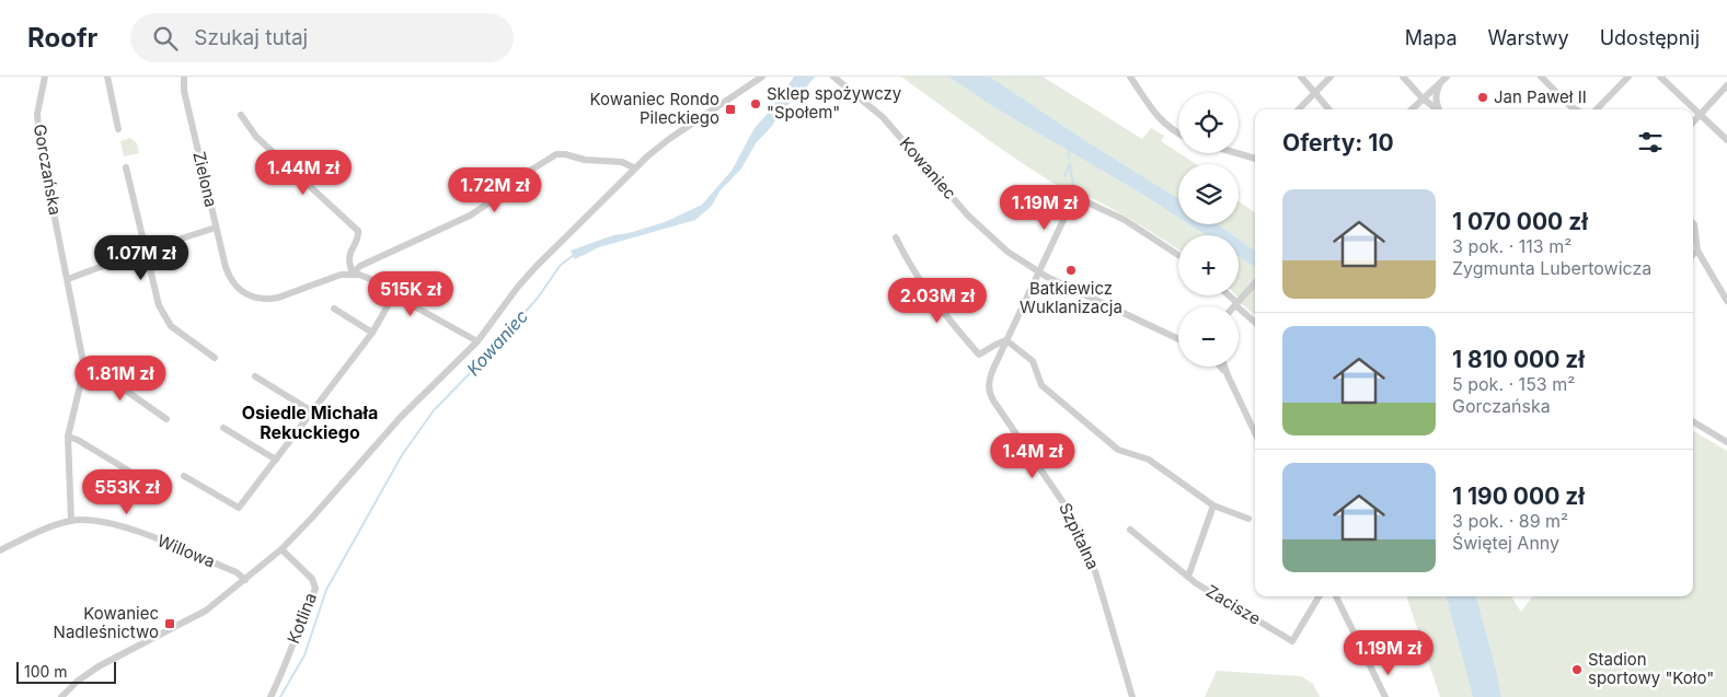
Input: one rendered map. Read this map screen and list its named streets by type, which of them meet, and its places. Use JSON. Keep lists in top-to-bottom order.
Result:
{
  "streets": {
    "street": [
      "Kowaniec",
      "Gorczańska",
      "Zielona",
      "Szpitalna",
      "Willowa",
      "Zacisze",
      "Kotlina"
    ]
  },
  "crossings": [
    ["Kowaniec", "Szpitalna"],
    ["Gorczańska", "Willowa"]
  ],
  "districts": ["Osiedle Michała Rekuckiego"],
  "water": ["Kowaniec"],
  "places": {
    "other": [
      "Jan Paweł II",
      "Sklep spożywczy \"Społem\"",
      "Batkiewicz Wuklanizacja",
      "Stadion sportowy \"Koło\""
    ],
    "transit": ["Kowaniec Rondo Pileckiego", "Kowaniec Nadleśnictwo"]
  },
  "scale_bar": "100 m",
  "page": {
    "header": "Roofr",
    "search": "Szukaj tutaj",
    "nav": ["Mapa", "Warstwy", "Udostępnij"],
    "map_buttons": ["+", "−"],
    "heading": "Oferty: 10",
    "price": [
      "1.44M zł",
      "1.72M zł",
      "1.19M zł",
      "1.07M zł",
      "515K zł",
      "2.03M zł",
      "1.81M zł",
      "1.4M zł",
      "553K zł",
      "1.19M zł"
    ],
    "list": [
      {
        "name": "1 070 000 zł",
        "note": "3 pok. · 113 m² · Zygmunta Lubertowicza"
      },
      {
        "name": "1 810 000 zł",
        "note": "5 pok. · 153 m² · Gorczańska"
      },
      {
        "name": "1 190 000 zł",
        "note": "3 pok. · 89 m² · Świętej Anny"
      }
    ],
    "scale": "100 m"
  }
}
